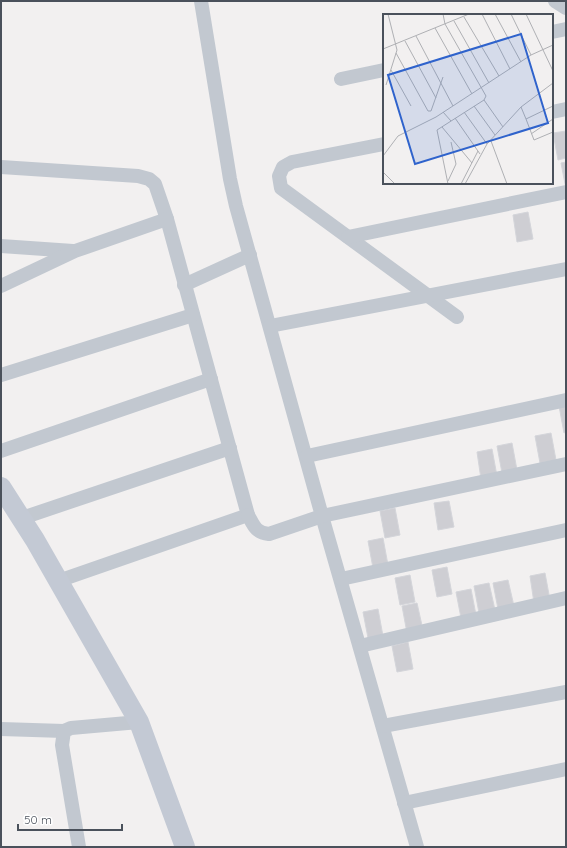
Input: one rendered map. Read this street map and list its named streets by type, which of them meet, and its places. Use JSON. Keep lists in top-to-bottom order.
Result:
{
  "scale_bar": "50 m"
}
